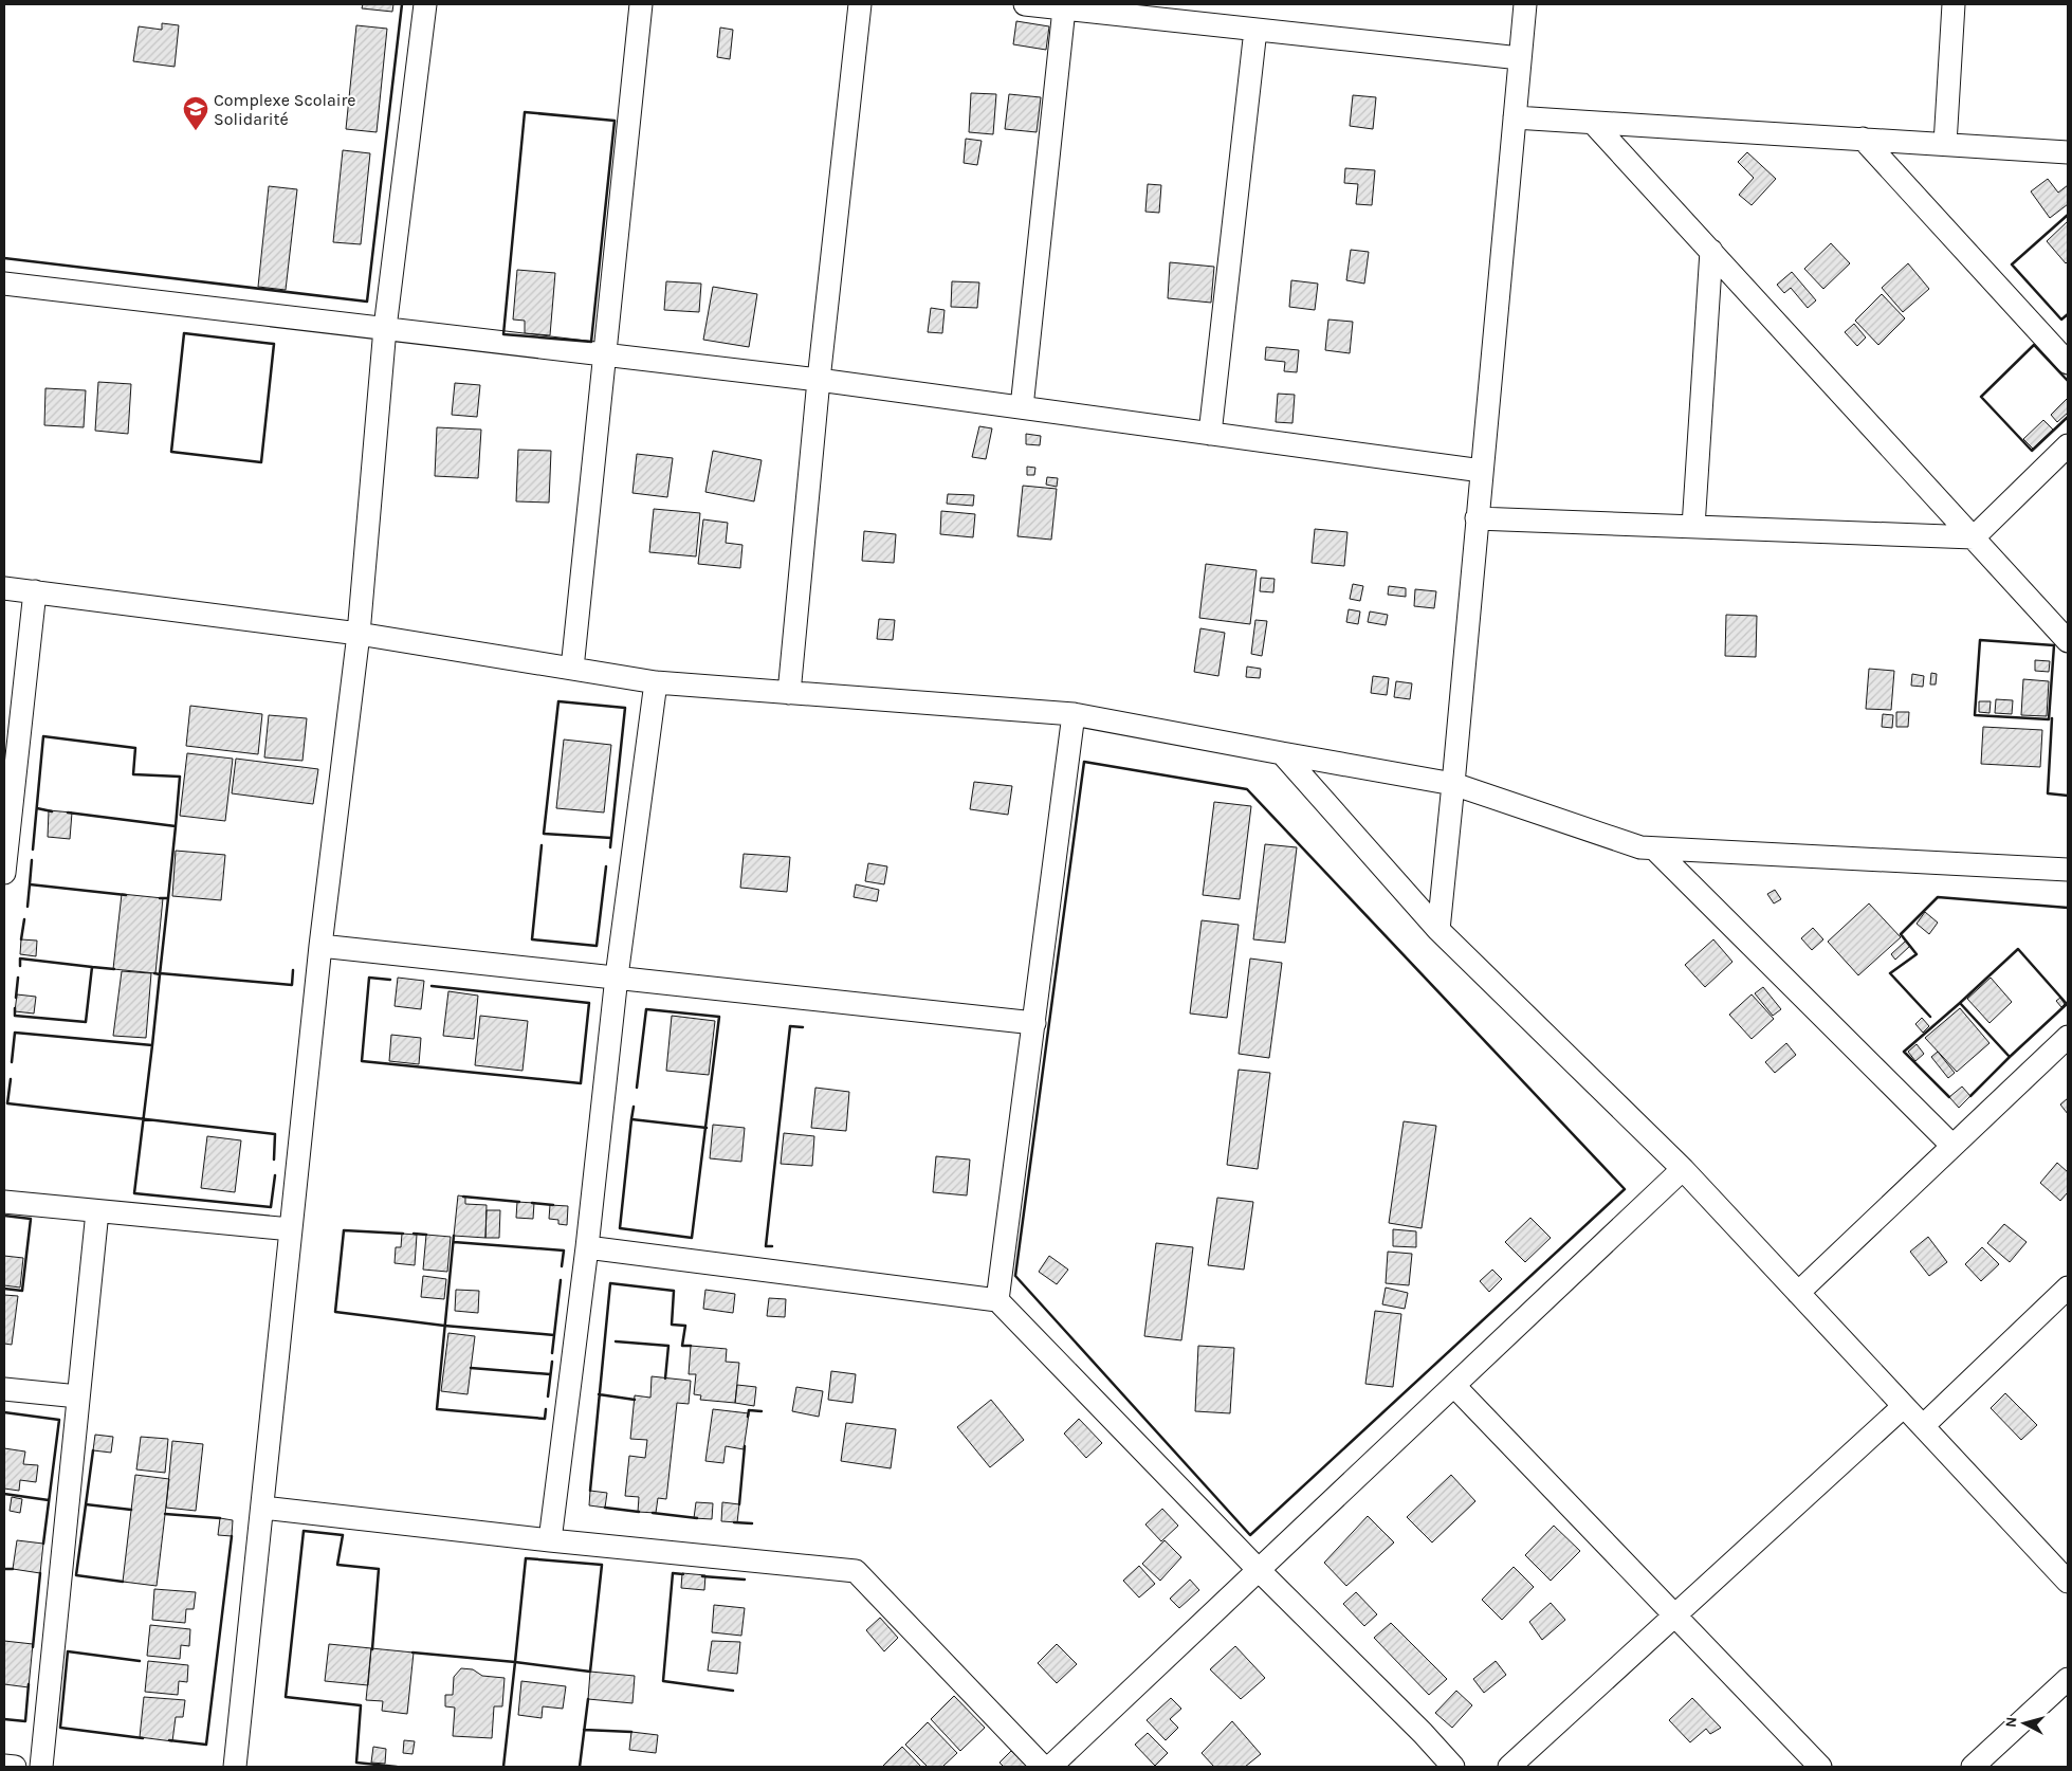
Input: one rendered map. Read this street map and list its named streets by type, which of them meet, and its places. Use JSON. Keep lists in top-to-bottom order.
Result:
{
  "places": {
    "school or university": ["Complexe Scolaire Solidarité"]
  },
  "north": "left"
}
